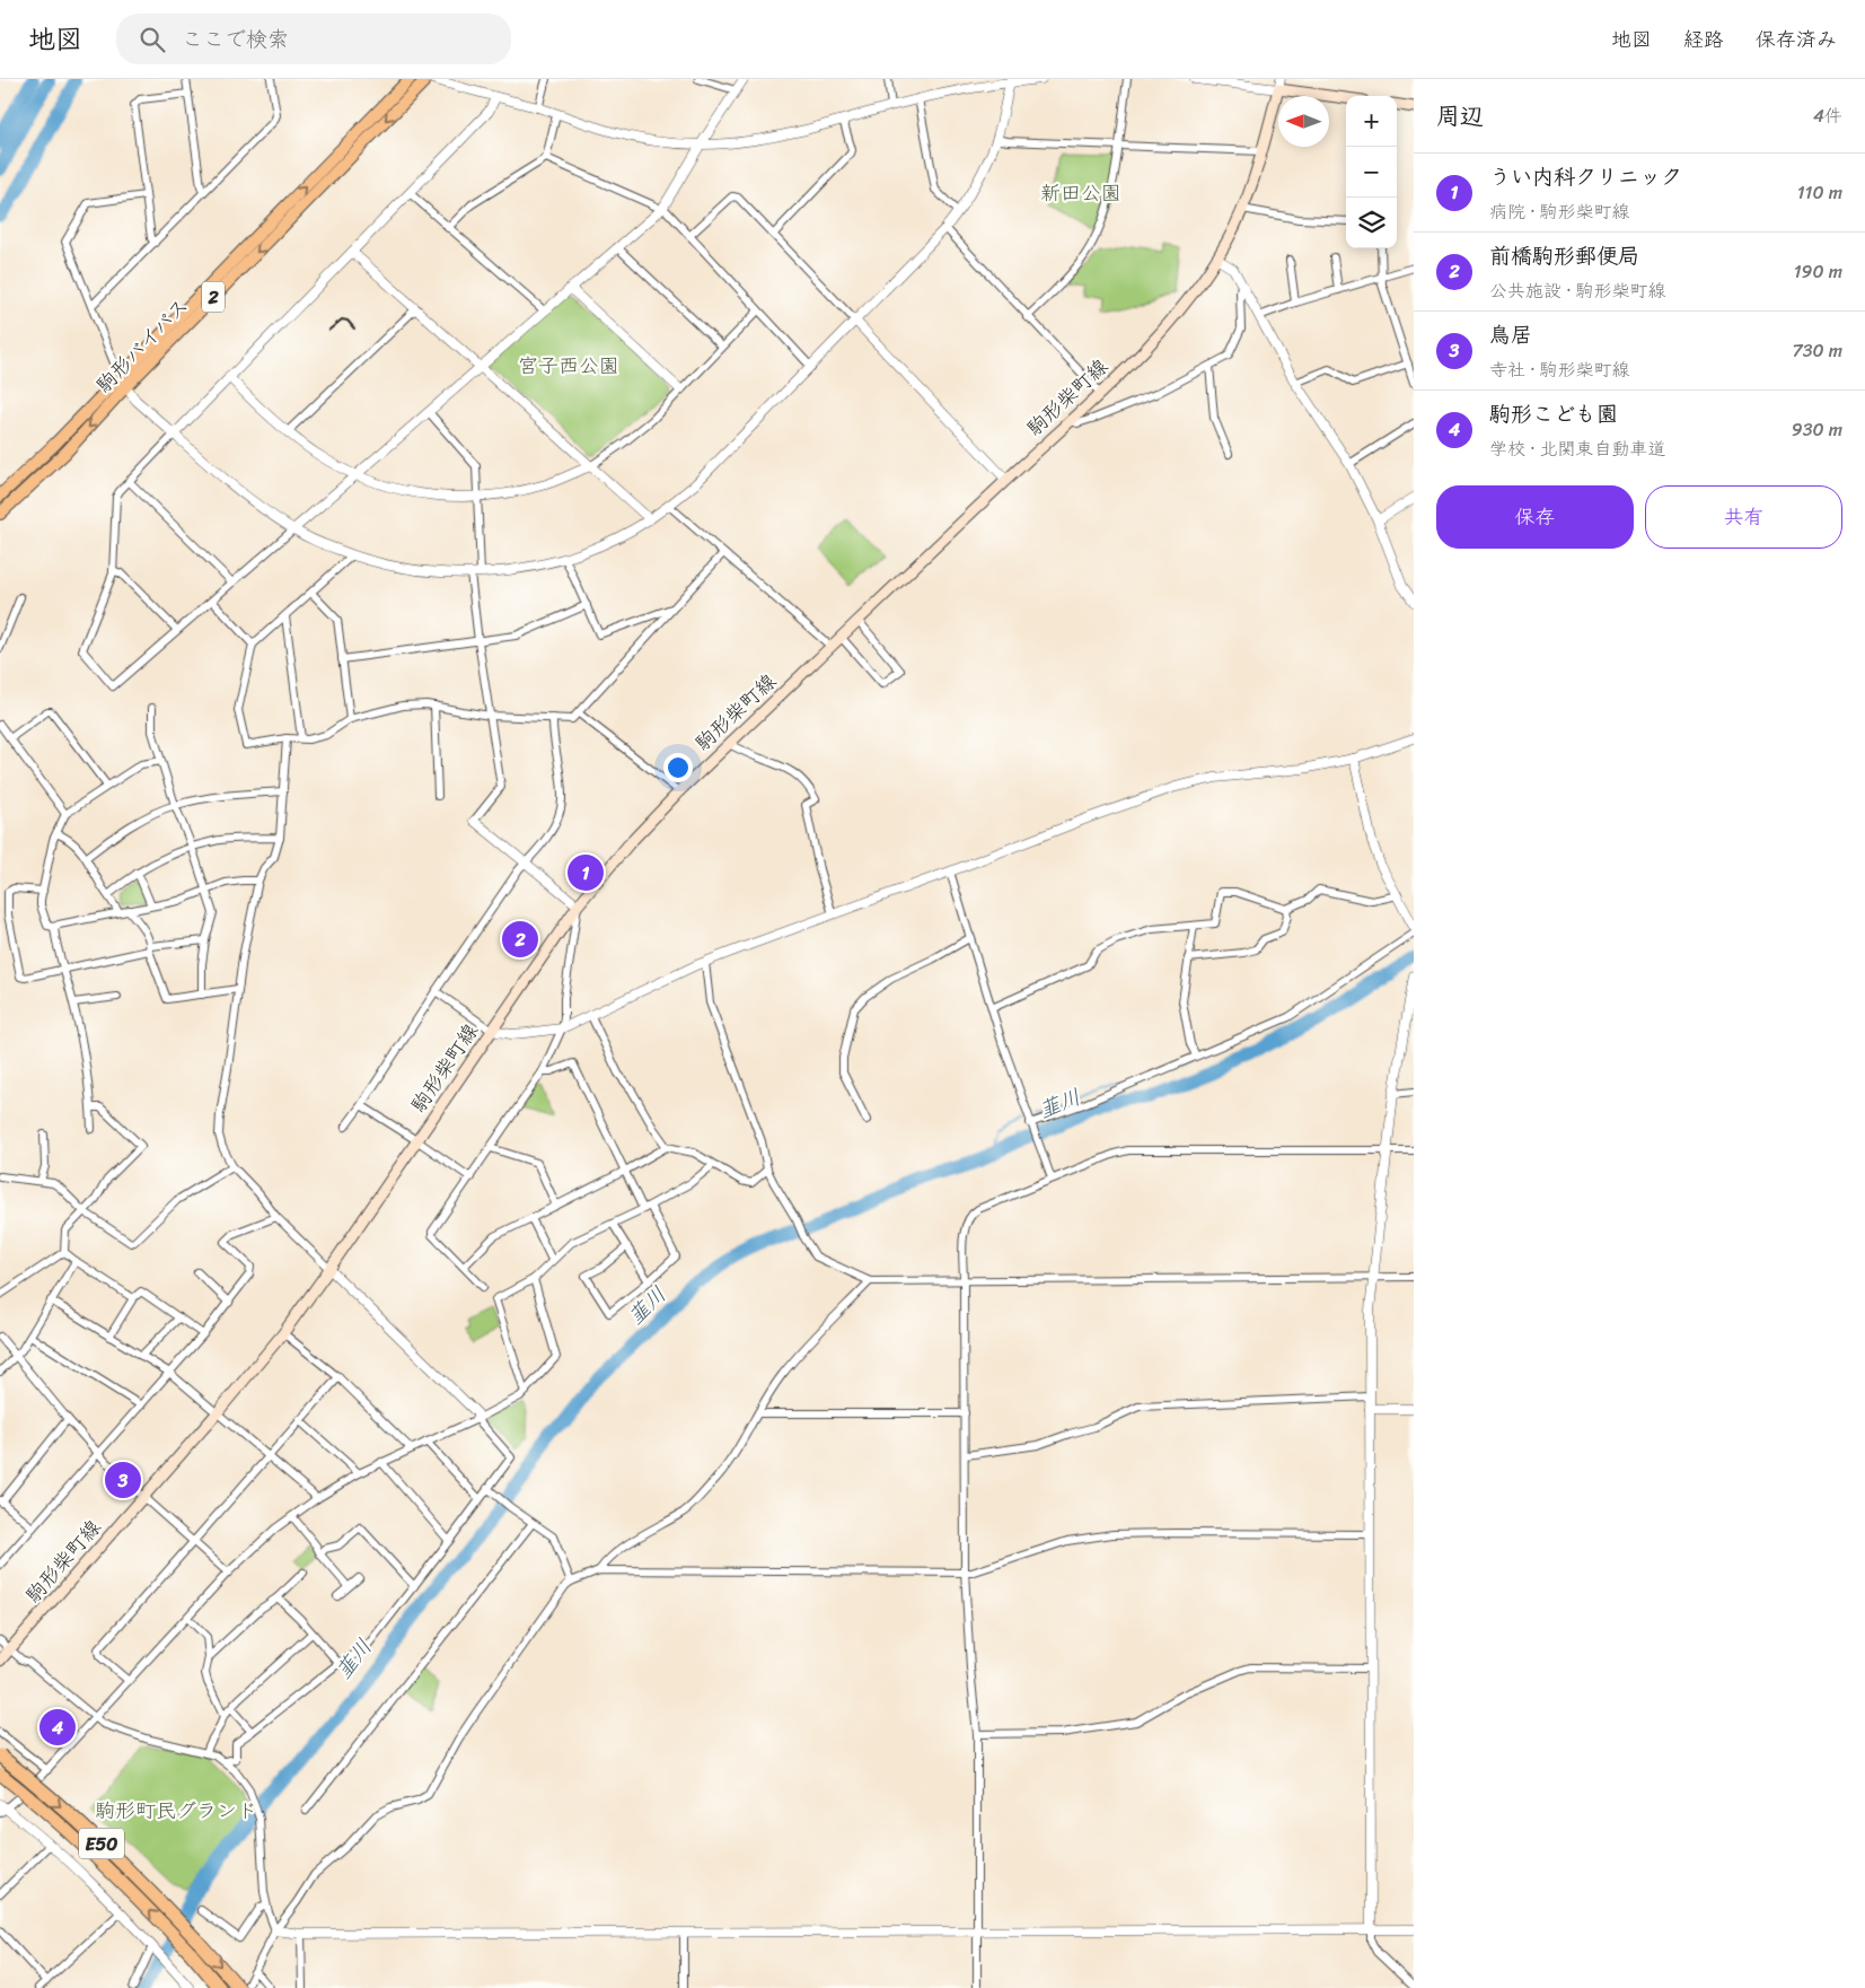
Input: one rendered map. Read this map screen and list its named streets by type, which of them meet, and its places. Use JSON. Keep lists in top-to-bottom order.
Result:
{
  "streets": {
    "highway": ["E50"],
    "main road": ["2", "駒形バイパス", "駒形柴町線"]
  },
  "water": ["韮川"],
  "parks": ["新田公園", "宮子西公園", "駒形町民グランド"],
  "north": "left",
  "page": {
    "header": "地図",
    "search": "ここで検索",
    "nav": ["地図", "経路", "保存済み"],
    "heading": ["周辺", "4件"],
    "map_buttons": ["+", "−"],
    "list": [
      {
        "mark": "1",
        "name": "うい内科クリニック",
        "note": "病院 · 駒形柴町線",
        "value": "110 m"
      },
      {
        "mark": "2",
        "name": "前橋駒形郵便局",
        "note": "公共施設 · 駒形柴町線",
        "value": "190 m"
      },
      {
        "mark": "3",
        "name": "鳥居",
        "note": "寺社 · 駒形柴町線",
        "value": "730 m"
      },
      {
        "mark": "4",
        "name": "駒形こども園",
        "note": "学校 · 北関東自動車道",
        "value": "930 m"
      }
    ],
    "buttons": ["保存", "共有"],
    "pins": [
      "1",
      "2",
      "3",
      "4"
    ]
  }
}
